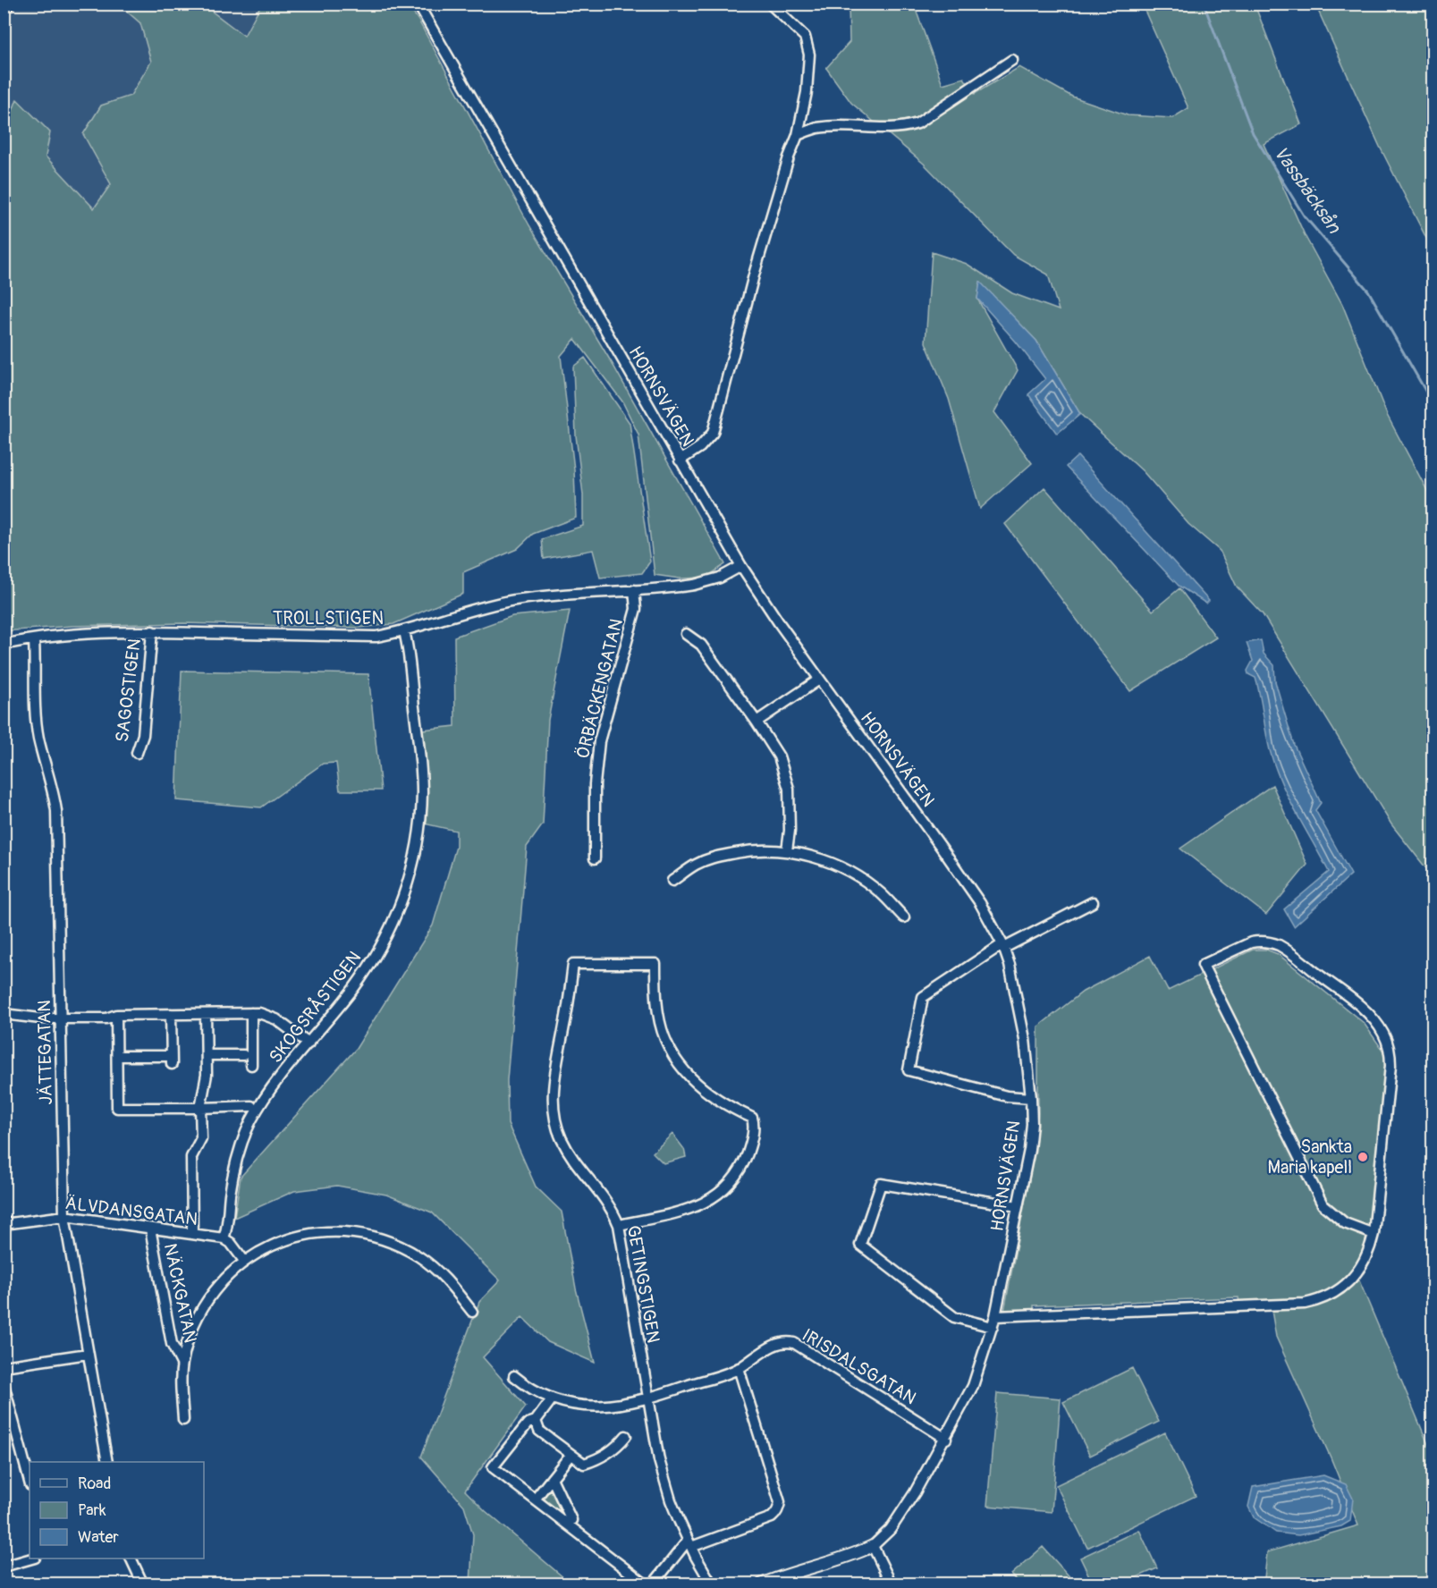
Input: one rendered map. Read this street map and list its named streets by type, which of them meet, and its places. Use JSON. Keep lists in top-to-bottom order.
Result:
{
  "streets": {
    "street": [
      "HORNSVÄGEN",
      "TROLLSTIGEN",
      "ÖRBÄCKENGATAN",
      "SAGOSTIGEN",
      "SKOGSRÅSTIGEN",
      "JÄTTEGATAN",
      "ÄLVDANSGATAN",
      "GETINGSTIGEN",
      "NÄCKGATAN",
      "IRISDALSGATAN"
    ]
  },
  "crossings": [
    ["HORNSVÄGEN", "TROLLSTIGEN"],
    ["HORNSVÄGEN", "IRISDALSGATAN"],
    ["TROLLSTIGEN", "ÖRBÄCKENGATAN"],
    ["TROLLSTIGEN", "SAGOSTIGEN"],
    ["TROLLSTIGEN", "SKOGSRÅSTIGEN"],
    ["TROLLSTIGEN", "JÄTTEGATAN"],
    ["SKOGSRÅSTIGEN", "ÄLVDANSGATAN"],
    ["JÄTTEGATAN", "ÄLVDANSGATAN"],
    ["ÄLVDANSGATAN", "NÄCKGATAN"],
    ["GETINGSTIGEN", "IRISDALSGATAN"]
  ],
  "water": ["Vassbäcksån"],
  "places": ["Sankta Maria kapell"],
  "legend": ["Road", "Park", "Water"]
}
